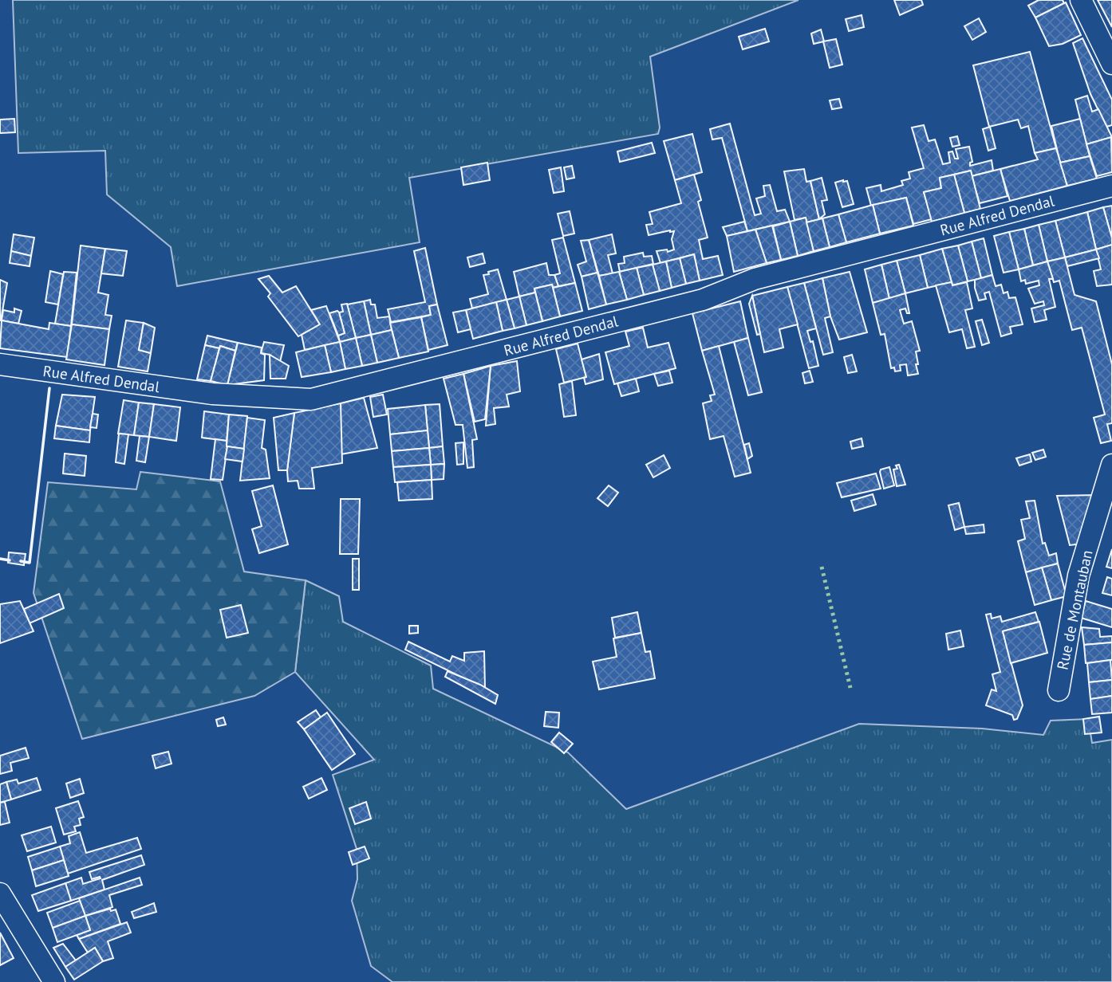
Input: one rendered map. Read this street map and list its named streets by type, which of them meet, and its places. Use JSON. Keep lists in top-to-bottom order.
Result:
{
  "streets": {
    "street": ["Rue Alfred Dendal", "Rue de Montauban"]
  }
}
